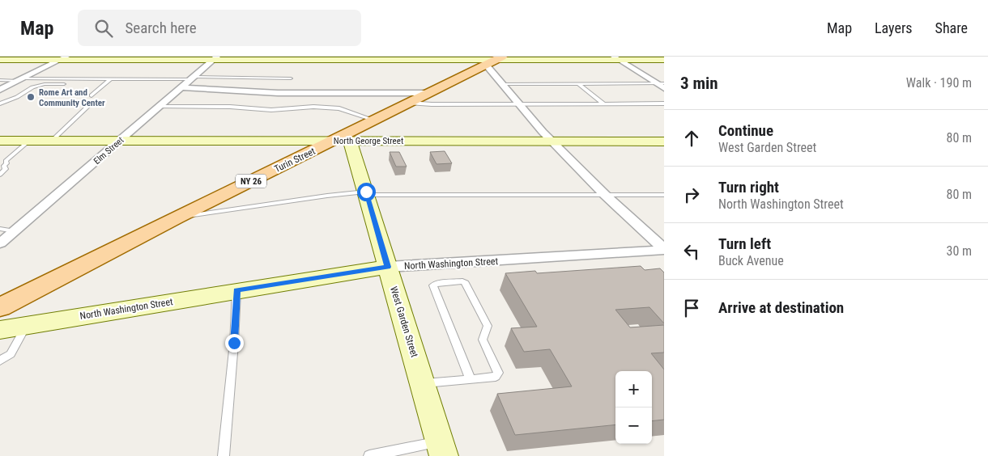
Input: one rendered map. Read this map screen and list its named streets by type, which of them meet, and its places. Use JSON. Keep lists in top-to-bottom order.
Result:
{
  "streets": {
    "main road": ["Turin Street", "NY 26"],
    "street": [
      "North George Street",
      "Elm Street",
      "North Washington Street",
      "West Garden Street"
    ]
  },
  "crossings": [
    ["North George Street", "Elm Street"],
    ["North George Street", "Turin Street"],
    ["North George Street", "West Garden Street"],
    ["Turin Street", "West Garden Street"],
    ["North Washington Street", "West Garden Street"]
  ],
  "places": ["Rome Art and Community Center"],
  "page": {
    "header": "Map",
    "search": "Search here",
    "nav": ["Map", "Layers", "Share"],
    "heading": ["3 min", "Walk · 190 m"],
    "list": [
      ["Continue", "West Garden Street", "80 m"],
      ["Turn right", "North Washington Street", "80 m"],
      ["Turn left", "Buck Avenue", "30 m"],
      "Arrive at destination"
    ],
    "map_buttons": ["+", "−"]
  }
}
